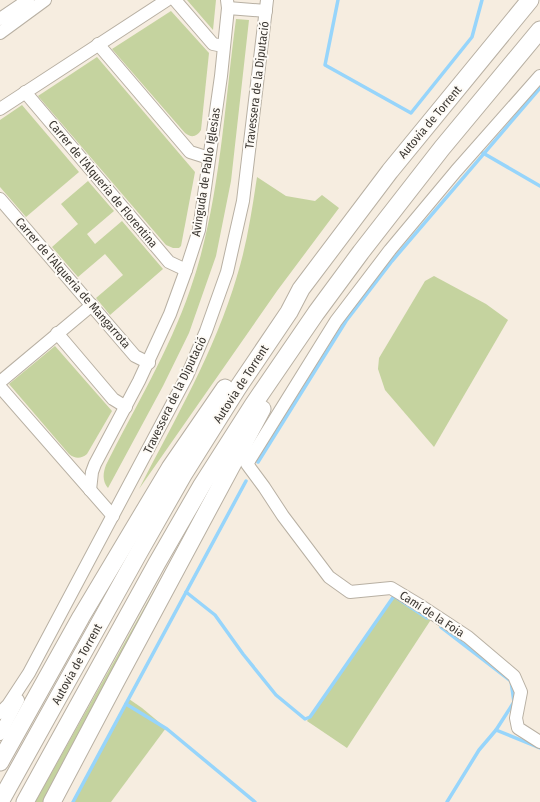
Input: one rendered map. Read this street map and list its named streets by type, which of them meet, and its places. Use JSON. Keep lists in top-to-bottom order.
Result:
{
  "streets": {
    "highway": ["Autovia de Torrent"],
    "street": [
      "Travessera de la Diputació",
      "Avinguda de Pablo Iglesias",
      "Carrer de l'Alqueria de Florentina",
      "Carrer de l'Alqueria de Mangarrota",
      "Camí de la Foia"
    ]
  },
  "crossings": [
    ["Avinguda de Pablo Iglesias", "Carrer de l'Alqueria de Florentina"],
    ["Avinguda de Pablo Iglesias", "Carrer de l'Alqueria de Mangarrota"]
  ]
}
